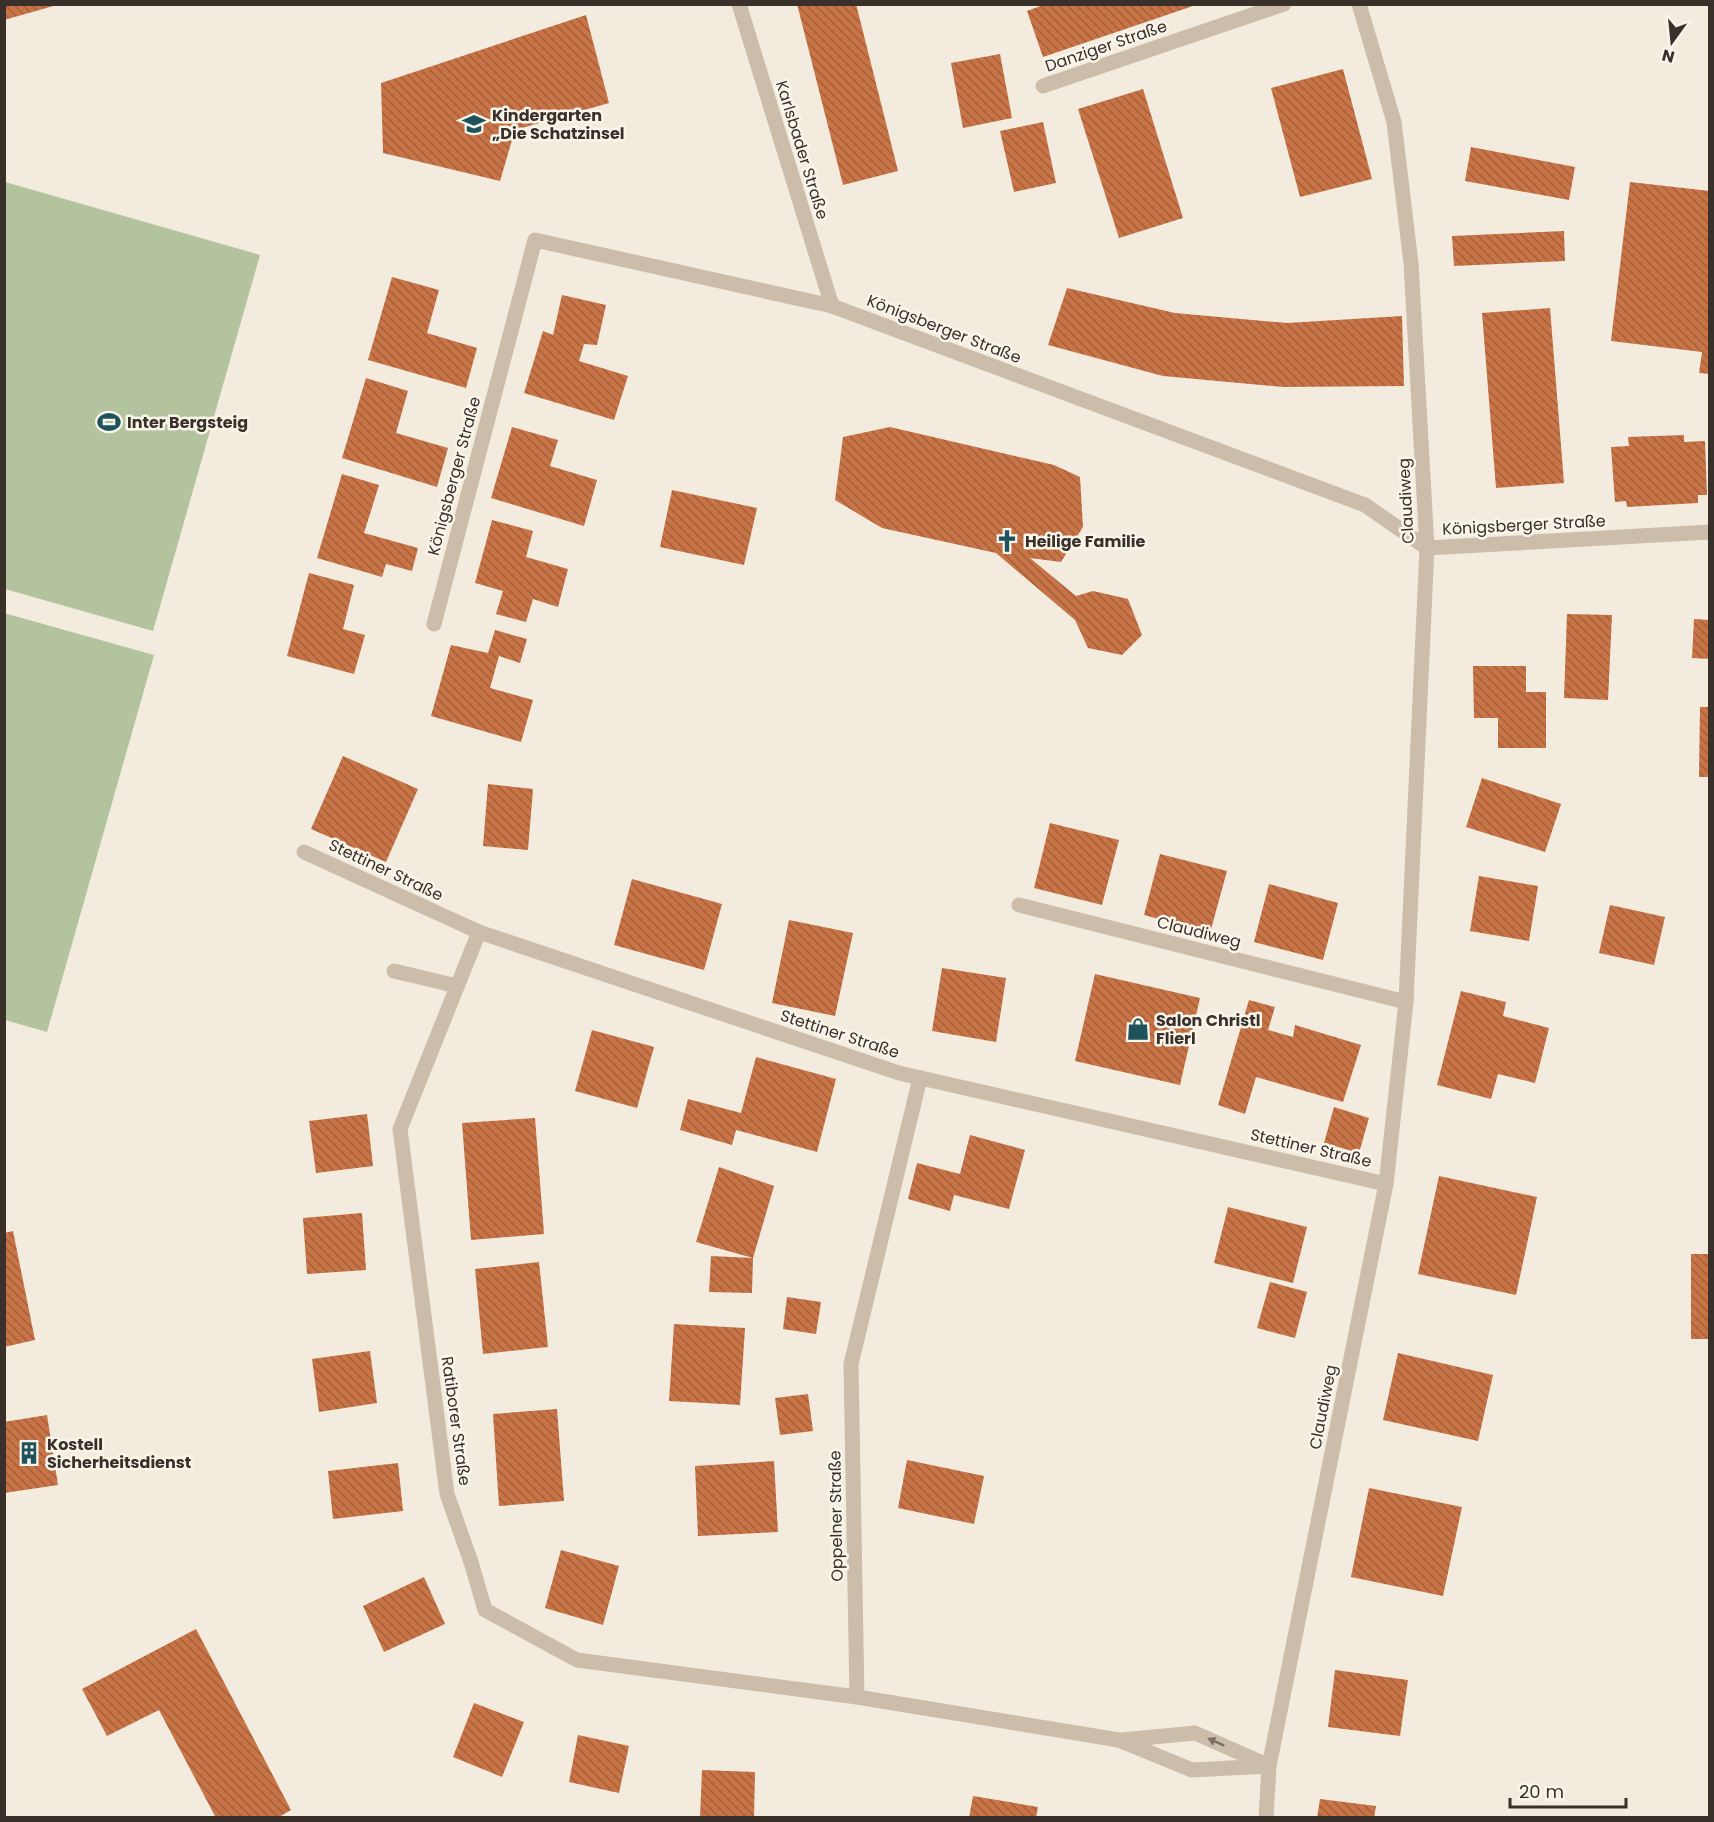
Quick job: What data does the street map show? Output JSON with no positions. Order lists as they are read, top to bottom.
{
  "streets": {
    "street": [
      "Danziger Straße",
      "Karlsbader Straße",
      "Königsberger Straße",
      "Claudiweg",
      "Stettiner Straße",
      "Ratiborer Straße",
      "Oppelner Straße"
    ]
  },
  "crossings": [
    ["Karlsbader Straße", "Königsberger Straße"],
    ["Königsberger Straße", "Claudiweg"],
    ["Claudiweg", "Stettiner Straße"],
    ["Stettiner Straße", "Ratiborer Straße"],
    ["Stettiner Straße", "Oppelner Straße"],
    ["Ratiborer Straße", "Oppelner Straße"]
  ],
  "places": {
    "school or university": ["Kindergarten „Die Schatzinsel"],
    "sports": ["Inter Bergsteig"],
    "church": ["Heilige Familie"],
    "shop": ["Salon Christl Flierl"],
    "building": ["Kostell Sicherheitsdienst"]
  },
  "scale_bar": "20 m",
  "north": "bottom"
}
